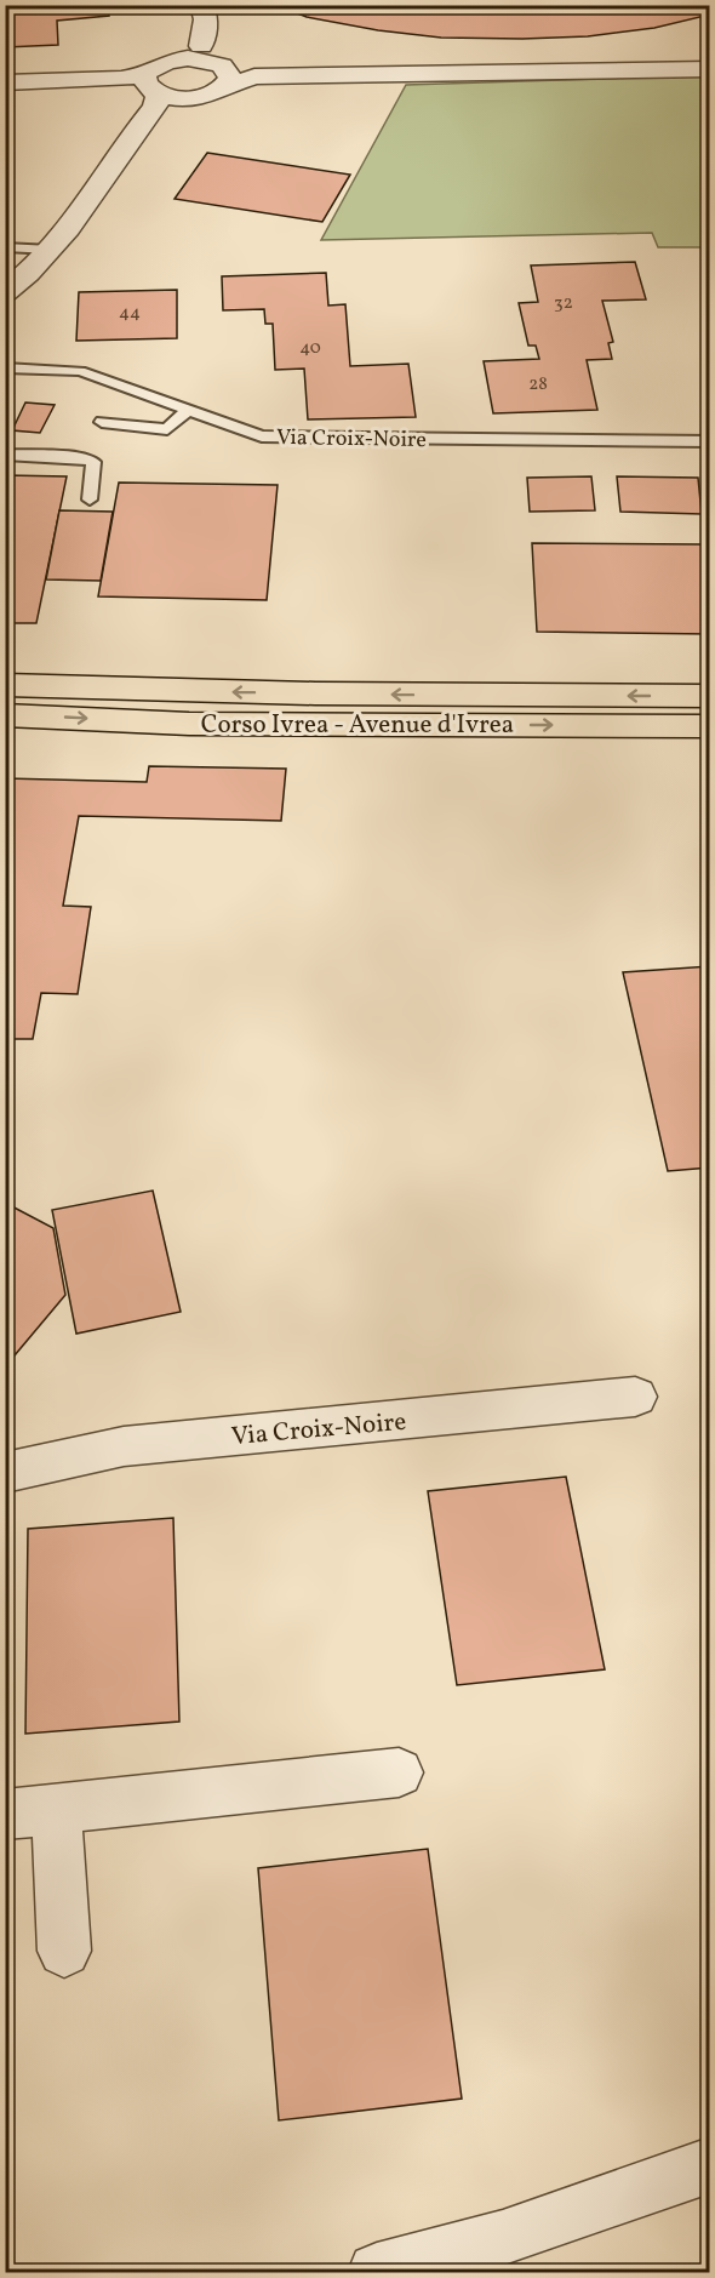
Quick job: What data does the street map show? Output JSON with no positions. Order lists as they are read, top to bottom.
{
  "streets": {
    "main road": ["Corso Ivrea - Avenue d'Ivrea"],
    "street": ["Via Croix-Noire"]
  },
  "house_numbers": [
    "32",
    "44",
    "40",
    "28"
  ]
}
